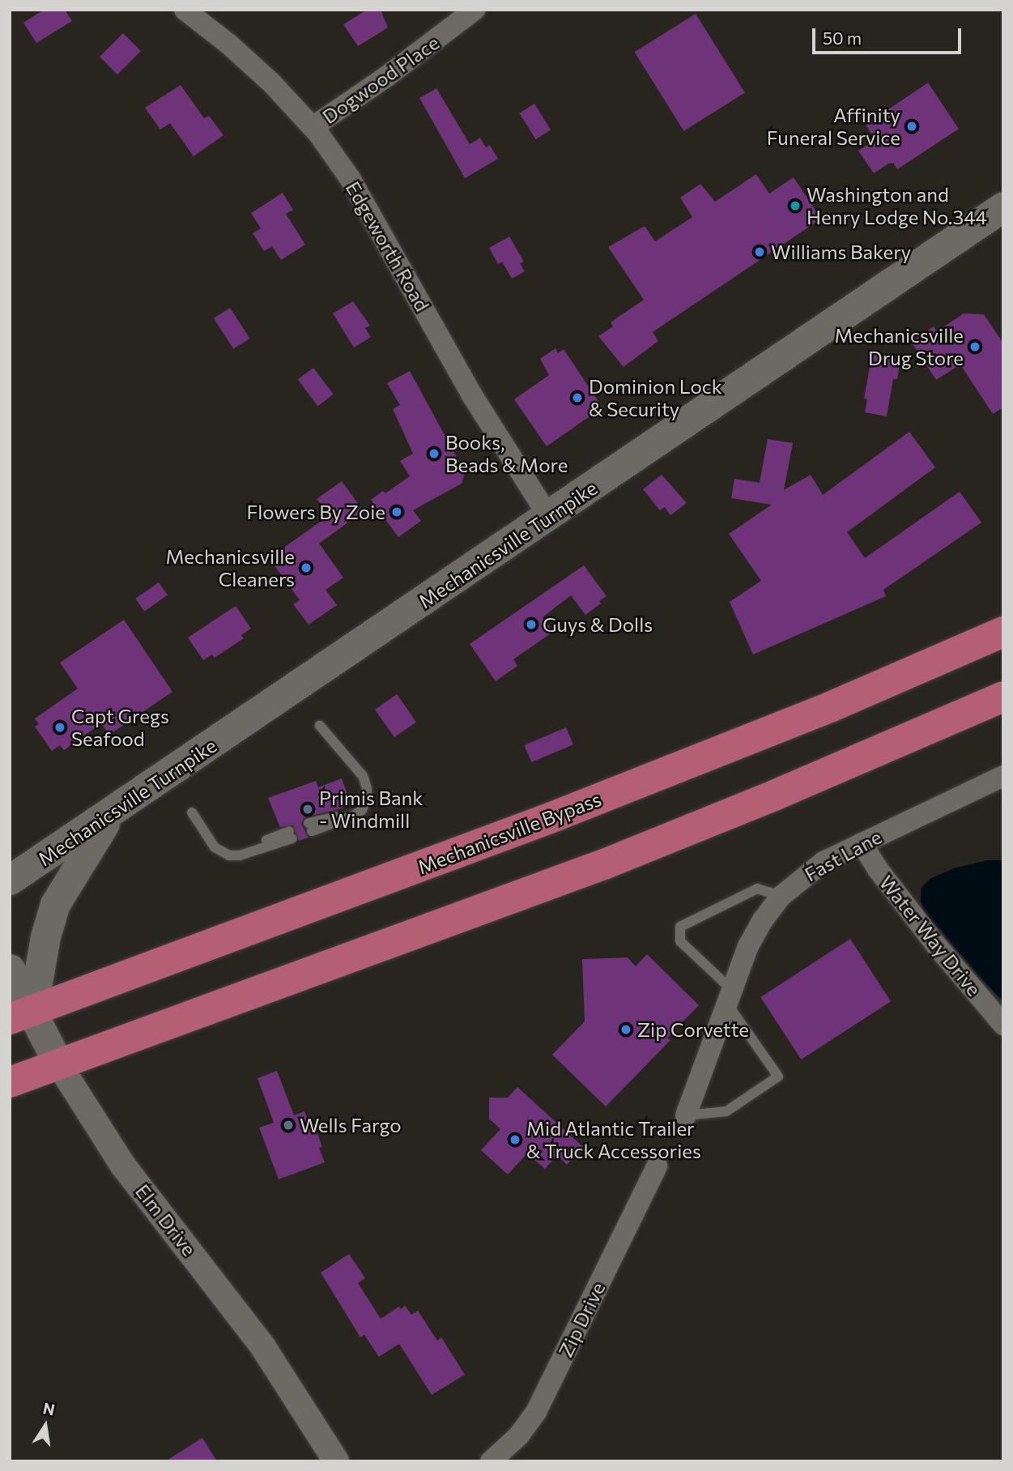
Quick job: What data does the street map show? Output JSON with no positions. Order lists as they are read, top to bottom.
{
  "streets": {
    "highway": ["Mechanicsville Bypass"],
    "main road": ["Mechanicsville Turnpike", "Elm Drive"],
    "street": [
      "Dogwood Place",
      "Edgeworth Road",
      "Fast Lane",
      "Water Way Drive",
      "Zip Drive"
    ]
  },
  "crossings": [
    ["Dogwood Place", "Edgeworth Road"],
    ["Edgeworth Road", "Mechanicsville Turnpike"],
    ["Mechanicsville Bypass", "Elm Drive"],
    ["Fast Lane", "Water Way Drive"]
  ],
  "places": [
    "Affinity Funeral Service",
    "Washington and Henry Lodge No.344",
    "Williams Bakery",
    "Mechanicsville Drug Store",
    "Dominion Lock & Security",
    "Books, Beads & More",
    "Flowers By Zoie",
    "Mechanicsville Cleaners",
    "Guys & Dolls",
    "Capt Gregs Seafood",
    "Primis Bank - Windmill",
    "Zip Corvette",
    "Wells Fargo",
    "Mid Atlantic Trailer & Truck Accessories"
  ],
  "scale_bar": "50 m",
  "north": "top"
}
